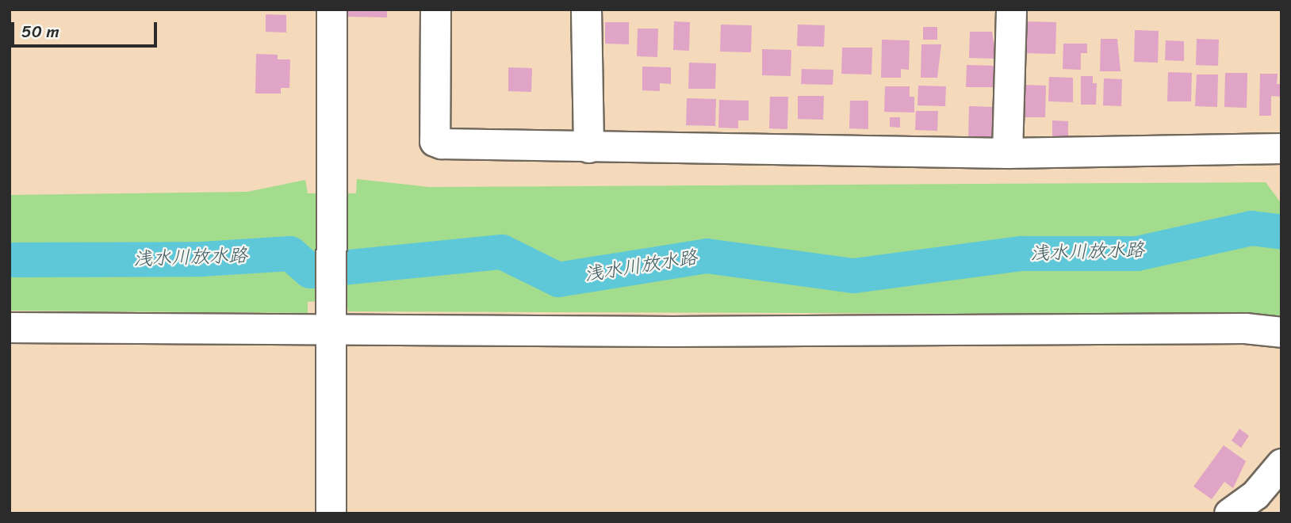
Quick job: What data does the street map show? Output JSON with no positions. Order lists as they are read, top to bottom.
{
  "water": ["浅水川放水路"],
  "scale_bar": "50 m"
}
